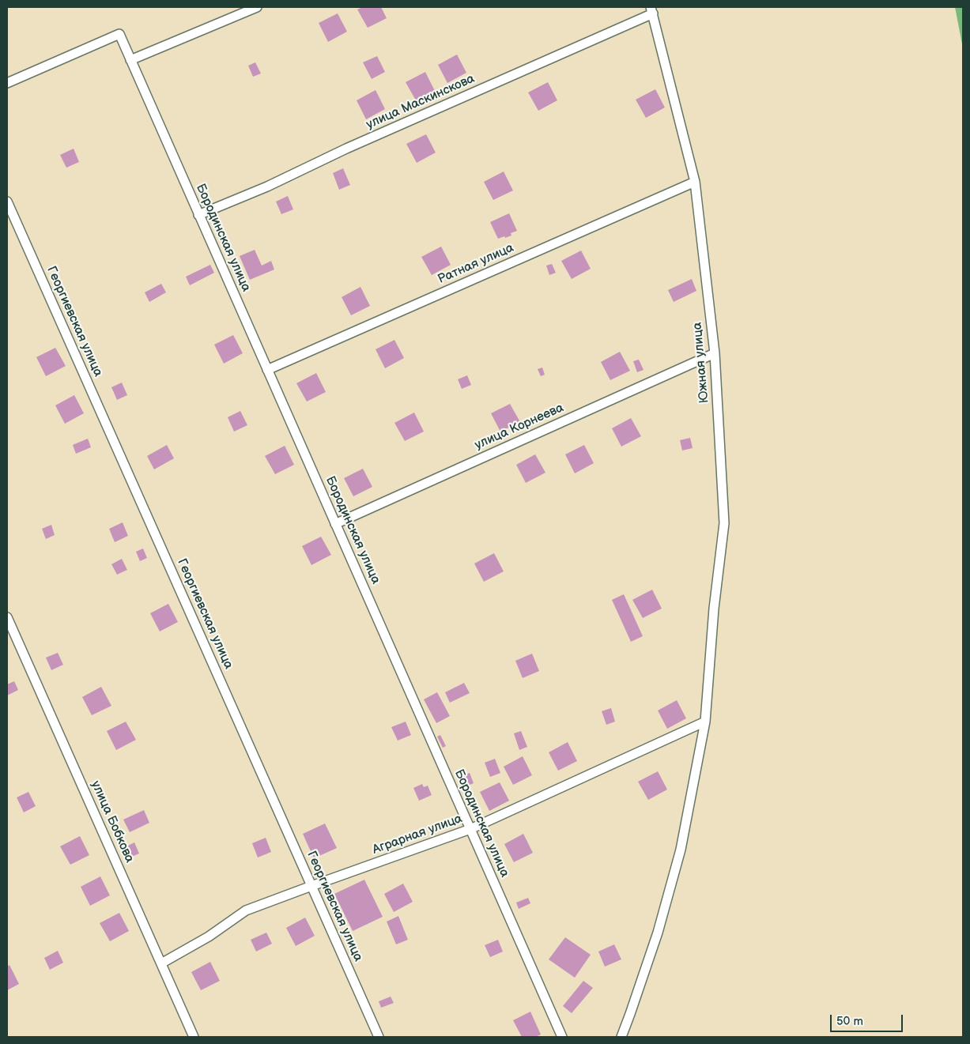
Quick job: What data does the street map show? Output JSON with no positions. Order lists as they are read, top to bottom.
{
  "streets": {
    "street": [
      "улица Маскинскова",
      "Бородинская улица",
      "Ратная улица",
      "Георгиевская улица",
      "Южная улица",
      "улица Корнеева",
      "улица Бобкова",
      "Аграрная улица"
    ]
  },
  "crossings": [
    ["улица Маскинскова", "Бородинская улица"],
    ["улица Маскинскова", "Южная улица"],
    ["Бородинская улица", "Ратная улица"],
    ["Бородинская улица", "улица Корнеева"],
    ["Бородинская улица", "Аграрная улица"],
    ["Ратная улица", "Южная улица"],
    ["Георгиевская улица", "Аграрная улица"],
    ["Южная улица", "улица Корнеева"],
    ["Южная улица", "Аграрная улица"],
    ["улица Бобкова", "Аграрная улица"]
  ],
  "scale_bar": "50 m"
}
